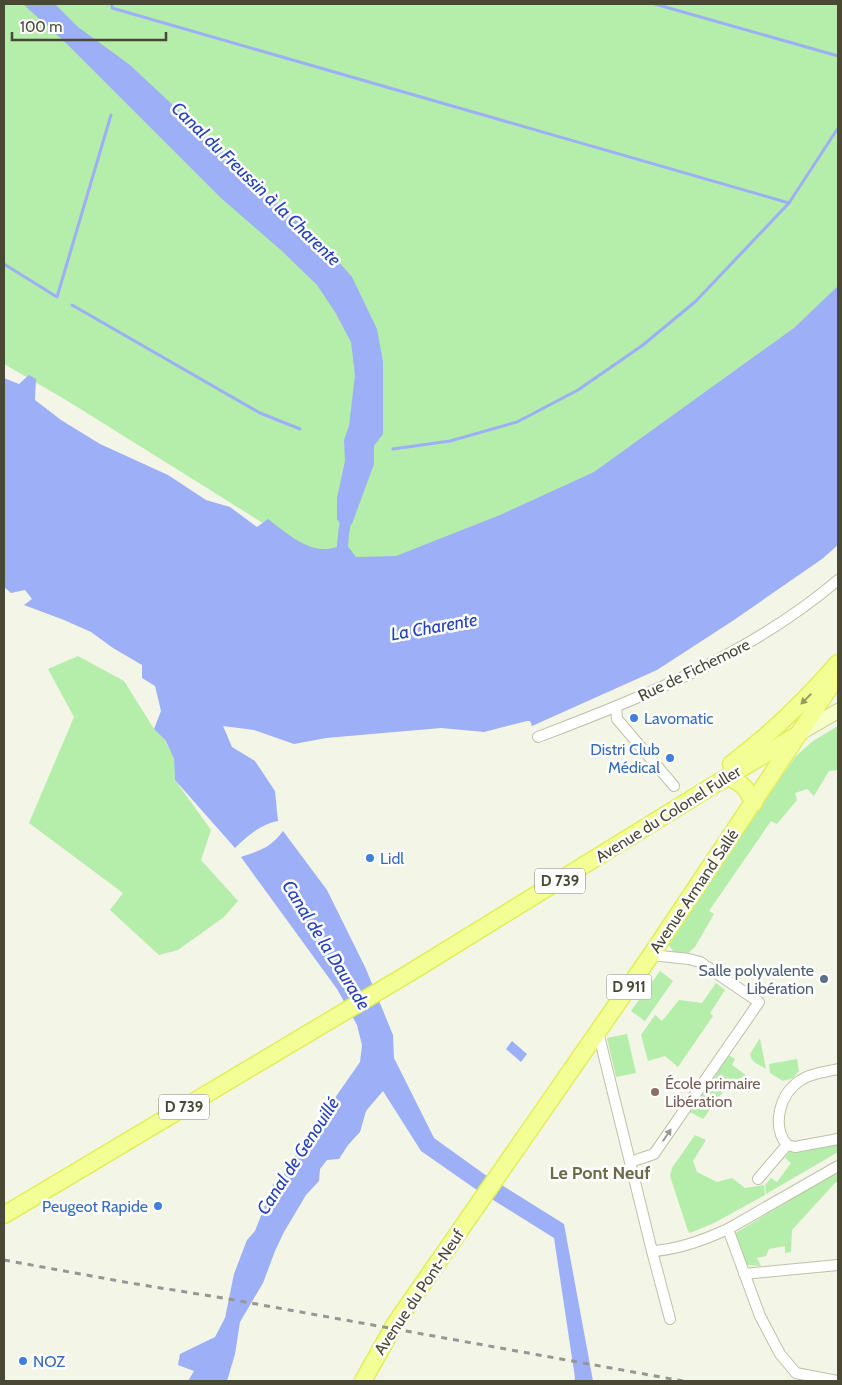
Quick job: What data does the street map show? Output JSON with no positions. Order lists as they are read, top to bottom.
{
  "streets": {
    "main road": [
      "Avenue du Colonel Fuller",
      "D 739",
      "Avenue Armand Sallé",
      "D 911",
      "Avenue du Pont-Neuf"
    ],
    "street": ["Rue de Fichemore"]
  },
  "crossings": [
    ["Avenue du Colonel Fuller", "D 739"],
    ["Avenue du Colonel Fuller", "Avenue Armand Sallé"],
    ["D 739", "Avenue Armand Sallé"],
    ["Avenue Armand Sallé", "Avenue du Pont-Neuf"]
  ],
  "districts": ["Le Pont Neuf"],
  "water": [
    "Canal du Freussin à la Charente",
    "La Charente",
    "Canal de la Daurade",
    "Canal de Genouillé"
  ],
  "places": [
    "Lavomatic",
    "Distri Club Médical",
    "Lidl",
    "Salle polyvalente Libération",
    "École primaire Libération",
    "Peugeot Rapide",
    "NOZ"
  ],
  "scale_bar": "100 m"
}
